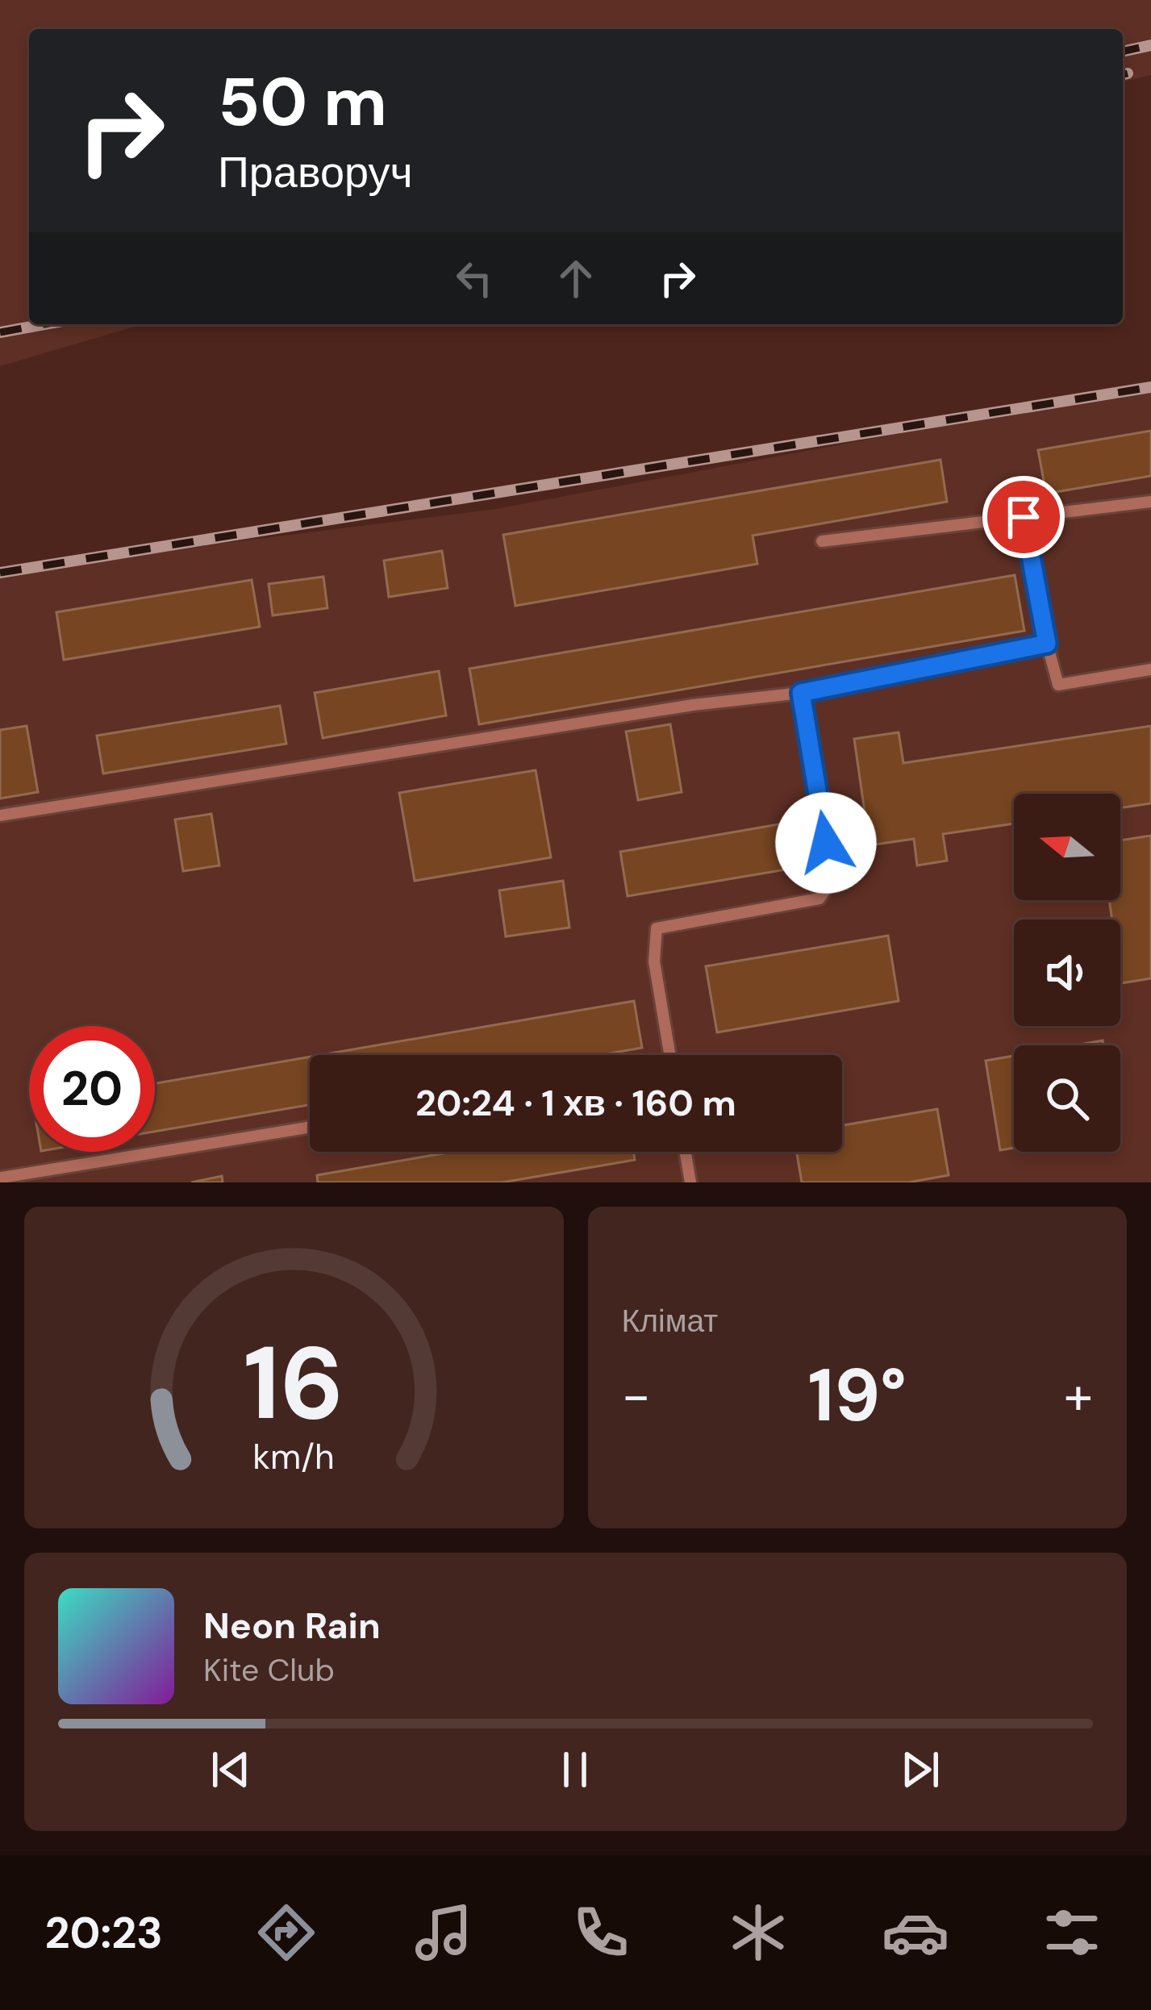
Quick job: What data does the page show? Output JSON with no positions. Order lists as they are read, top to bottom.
{
  "north": "left",
  "page": {
    "turn": ["50 m", "Праворуч"],
    "limit": "20",
    "trip": "20:24 · 1 хв · 160 m",
    "tile": "Клімат",
    "heat": ["−", "19°", "+"],
    "song": ["Neon Rain", "Kite Club"],
    "tabs": "20:23",
    "gauge": ["16", "km/h"]
  }
}
